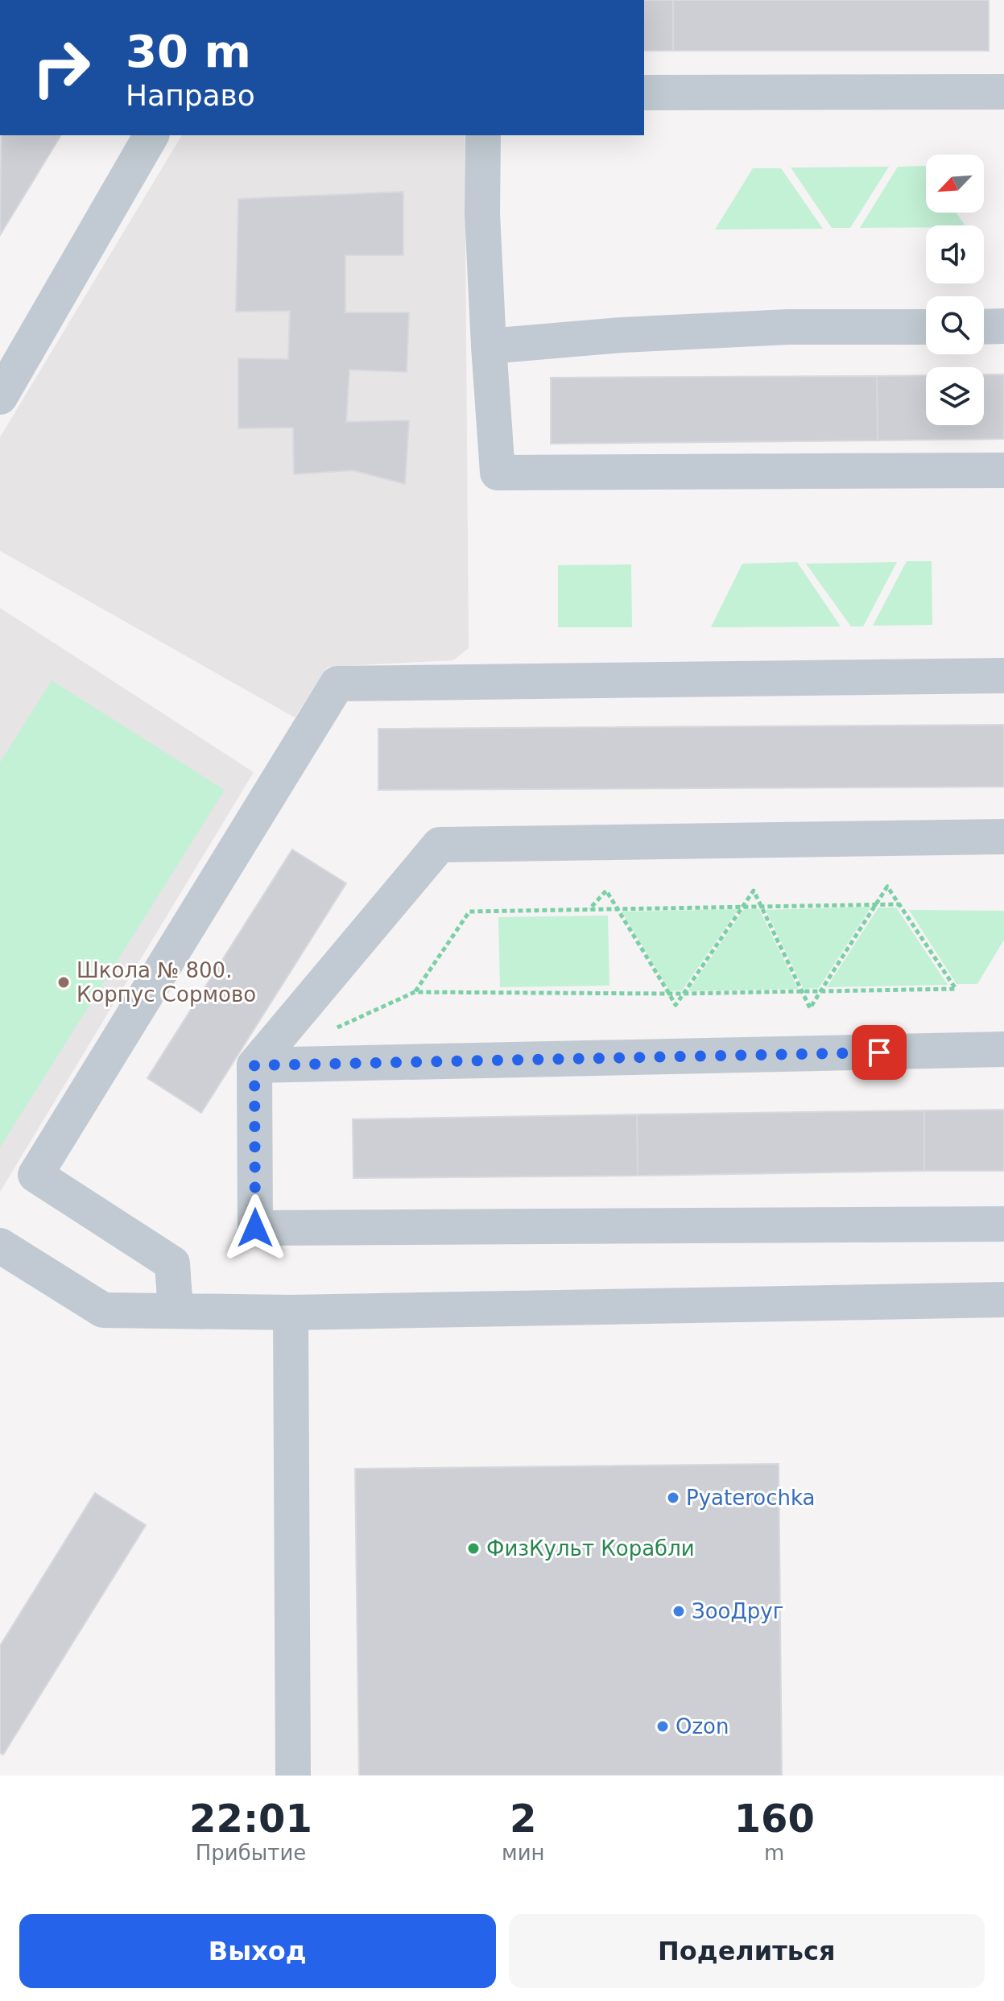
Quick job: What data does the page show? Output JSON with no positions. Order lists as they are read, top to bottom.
{
  "places": [
    "Школа № 800. Корпус Сормово",
    "Pyaterochka",
    "ФизКульт Корабли",
    "ЗооДруг",
    "Ozon"
  ],
  "north": "bottom left",
  "page": {
    "turn": ["30 m", "Направо"],
    "eta": [
      "22:01",
      "Прибытие",
      "2",
      "мин",
      "160",
      "m"
    ],
    "buttons": ["Выход", "Поделиться"]
  }
}
